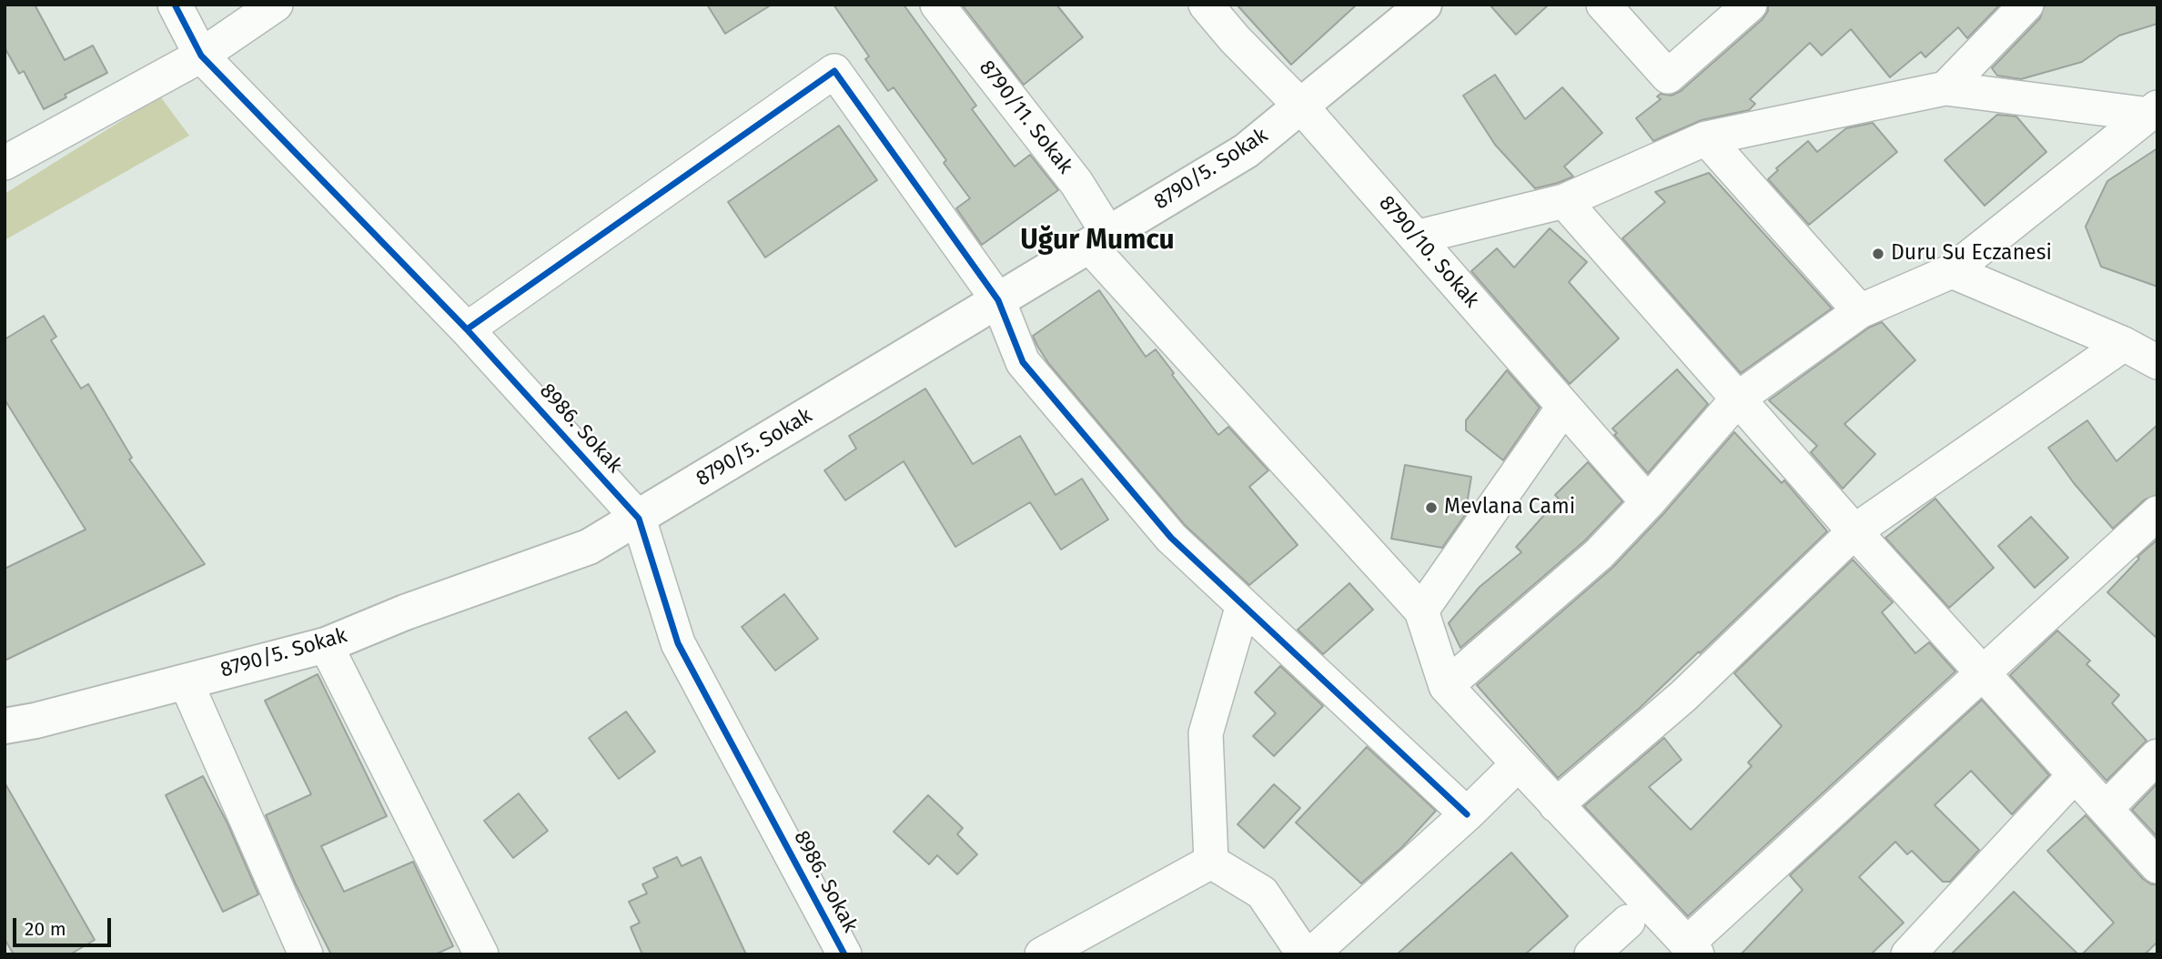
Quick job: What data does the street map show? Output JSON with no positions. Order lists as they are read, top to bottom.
{
  "streets": {
    "main road": ["8790/5. Sokak"],
    "street": ["8790/11. Sokak", "8790/10. Sokak", "8986. Sokak"]
  },
  "crossings": [
    ["8790/11. Sokak", "8790/5. Sokak"],
    ["8790/5. Sokak", "8790/10. Sokak"],
    ["8790/5. Sokak", "8986. Sokak"]
  ],
  "districts": ["Uğur Mumcu"],
  "places": ["Duru Su Eczanesi", "Mevlana Cami"],
  "scale_bar": "20 m"
}
